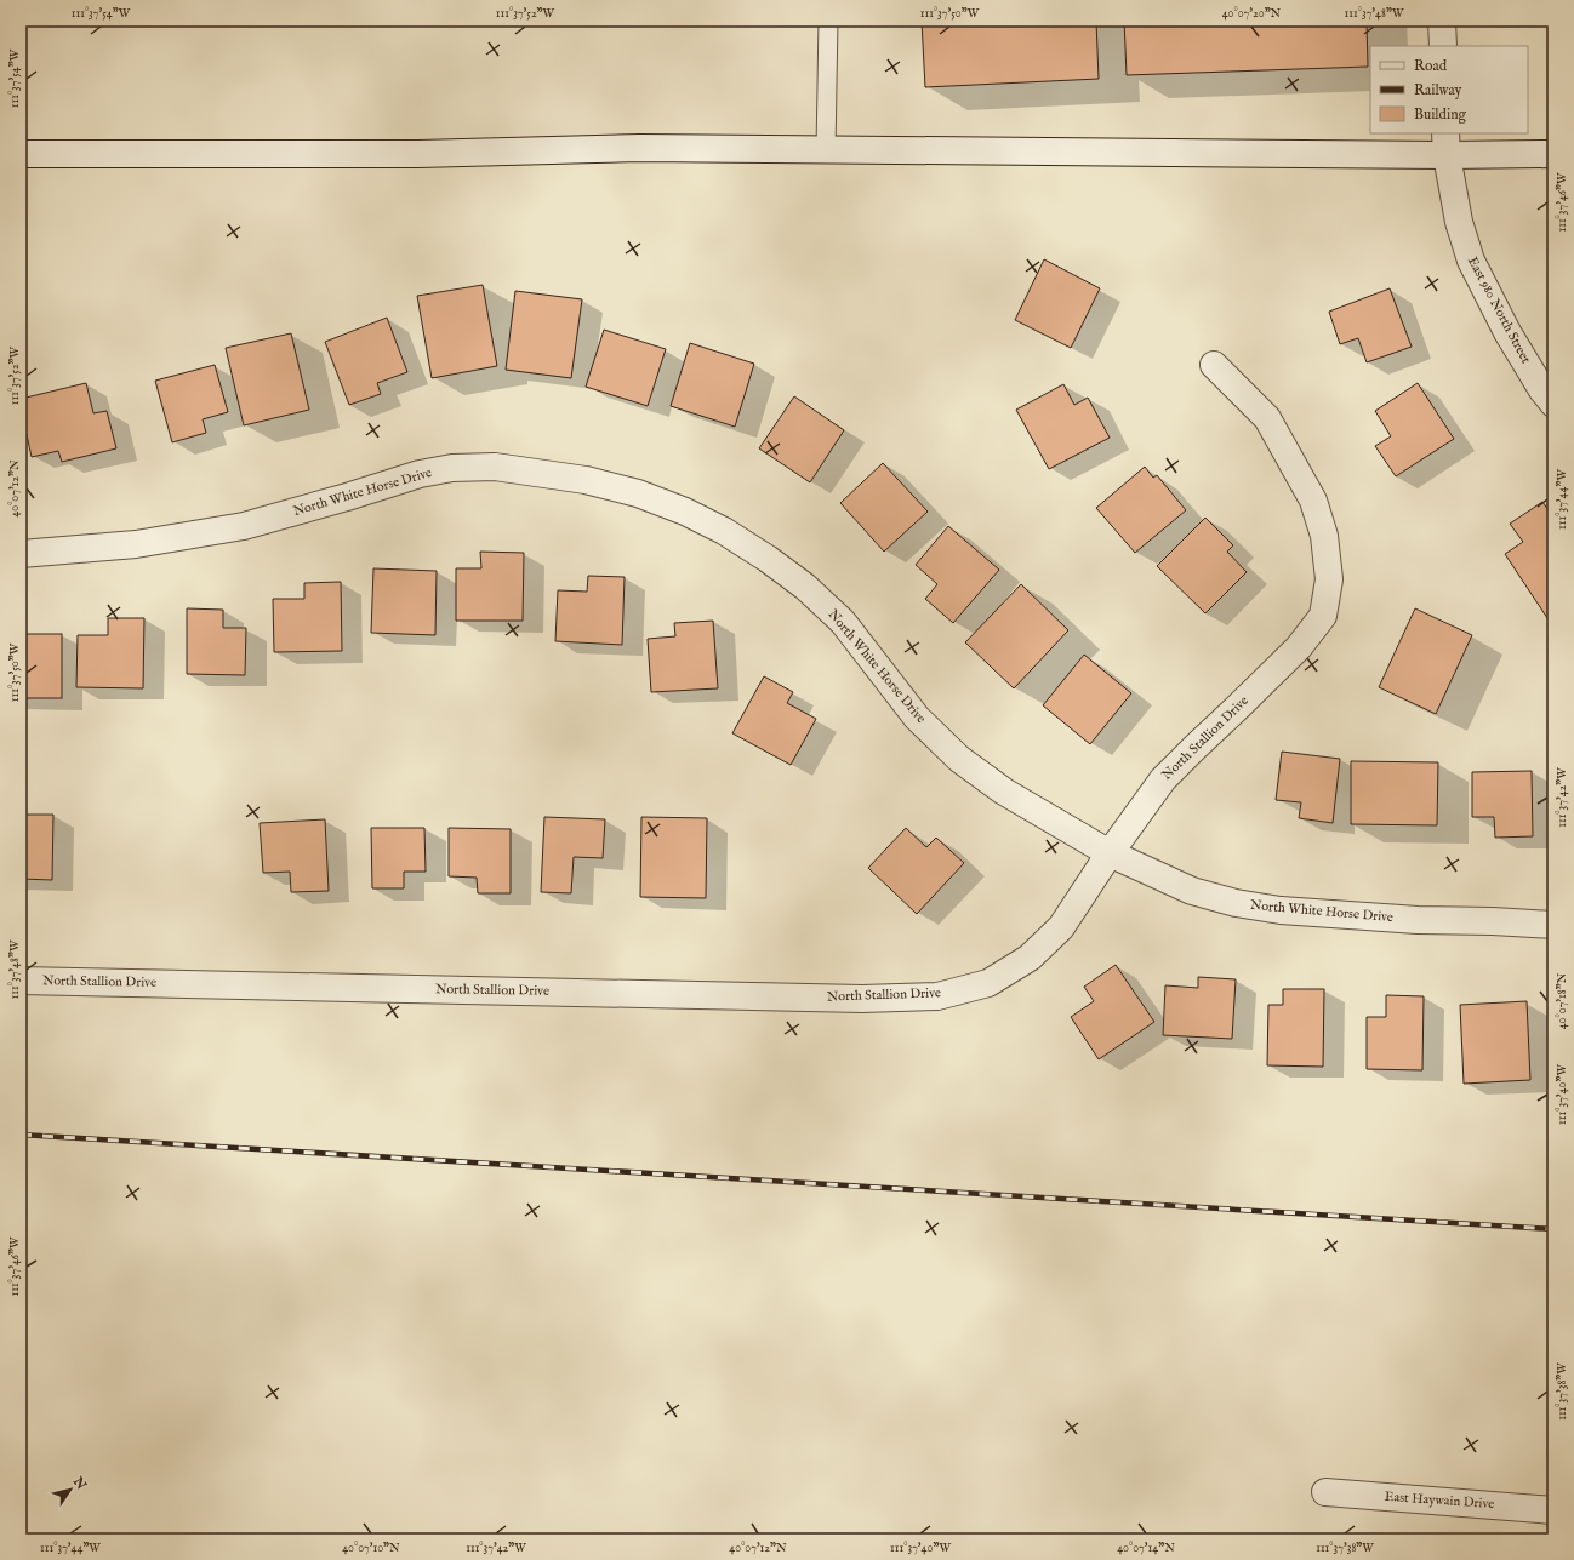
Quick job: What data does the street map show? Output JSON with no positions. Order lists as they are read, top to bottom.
{
  "streets": {
    "street": [
      "East 980 North Street",
      "North White Horse Drive",
      "North Stallion Drive",
      "East Haywain Drive"
    ]
  },
  "crossings": [
    ["North White Horse Drive", "North Stallion Drive"]
  ],
  "legend": ["Road", "Railway", "Building"],
  "north": "top right",
  "coordinates": [
    "111°37'54\"W",
    "111°37'52\"W",
    "111°37'50\"W",
    "40°07'20\"N",
    "111°37'48\"W",
    "111°37'46\"W",
    "40°07'12\"N",
    "111°37'44\"W",
    "111°37'42\"W",
    "40°07'18\"N",
    "111°37'40\"W",
    "111°37'38\"W",
    "40°07'10\"N",
    "40°07'14\"N"
  ]
}
